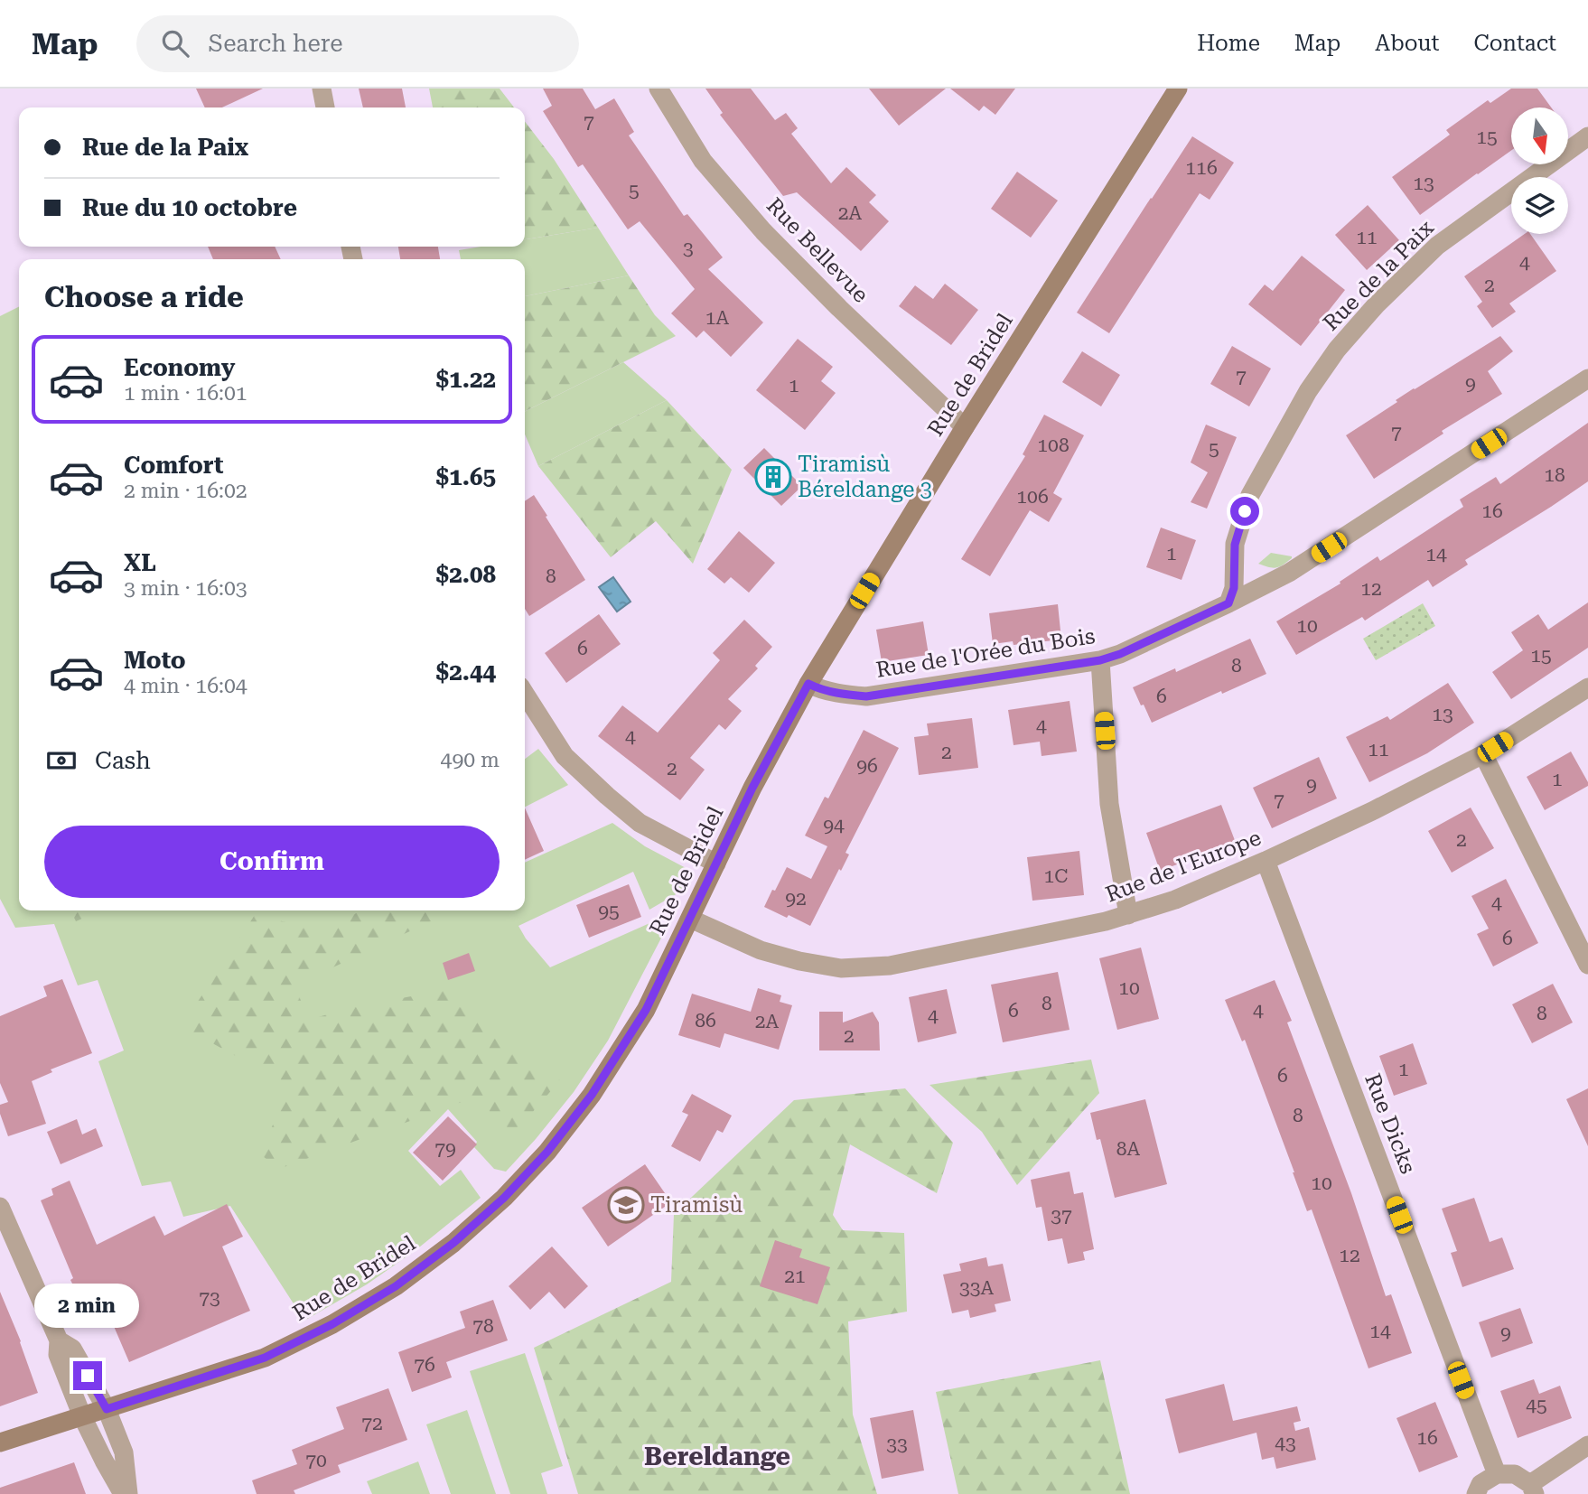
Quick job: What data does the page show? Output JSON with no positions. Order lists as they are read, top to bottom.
{
  "streets": {
    "main road": ["Rue de Bridel"],
    "street": [
      "Rue Bellevue",
      "Rue de la Paix",
      "Rue de l'Orée du Bois",
      "Rue de l'Europe",
      "Rue Dicks"
    ]
  },
  "crossings": [
    ["Rue Bellevue", "Rue de Bridel"],
    ["Rue de la Paix", "Rue de l'Orée du Bois"],
    ["Rue de Bridel", "Rue de l'Orée du Bois"],
    ["Rue de Bridel", "Rue de l'Europe"],
    ["Rue de l'Europe", "Rue Dicks"]
  ],
  "districts": ["Bereldange"],
  "places": {
    "building": ["Tiramisù Béreldange 3"],
    "school or university": ["Tiramisù"]
  },
  "house_numbers": [
    "7",
    "15",
    "116",
    "13",
    "5",
    "2A",
    "11",
    "3",
    "4",
    "2",
    "1A",
    "7",
    "9",
    "1",
    "7",
    "108",
    "5",
    "18",
    "106",
    "16",
    "1",
    "14",
    "8",
    "12",
    "10",
    "6",
    "15",
    "8",
    "6",
    "13",
    "4",
    "4",
    "11",
    "2",
    "96",
    "2",
    "1",
    "9",
    "7",
    "94",
    "2",
    "1C",
    "92",
    "4",
    "95",
    "6",
    "10",
    "8",
    "6",
    "4",
    "8",
    "4",
    "86",
    "2A",
    "2",
    "1",
    "6",
    "8",
    "79",
    "8A",
    "10",
    "37",
    "12",
    "21",
    "33A",
    "73",
    "78",
    "14",
    "9",
    "76",
    "45",
    "72",
    "16",
    "43",
    "33",
    "70"
  ],
  "north": "bottom",
  "page": {
    "header": "Map",
    "search": "Search here",
    "nav": [
      "Home",
      "Map",
      "About",
      "Contact"
    ],
    "banner": ["Rue de la Paix", "Rue du 10 octobre"],
    "heading": "Choose a ride",
    "list": [
      {
        "name": "Economy",
        "note": "1 min · 16:01",
        "value": "$1.22"
      },
      {
        "name": "Comfort",
        "note": "2 min · 16:02",
        "value": "$1.65"
      },
      {
        "name": "XL",
        "note": "3 min · 16:03",
        "value": "$2.08"
      },
      {
        "name": "Moto",
        "note": "4 min · 16:04",
        "value": "$2.44"
      }
    ],
    "pay": ["Cash", "490 m"],
    "buttons": "Confirm",
    "bubble": "2 min"
  }
}
